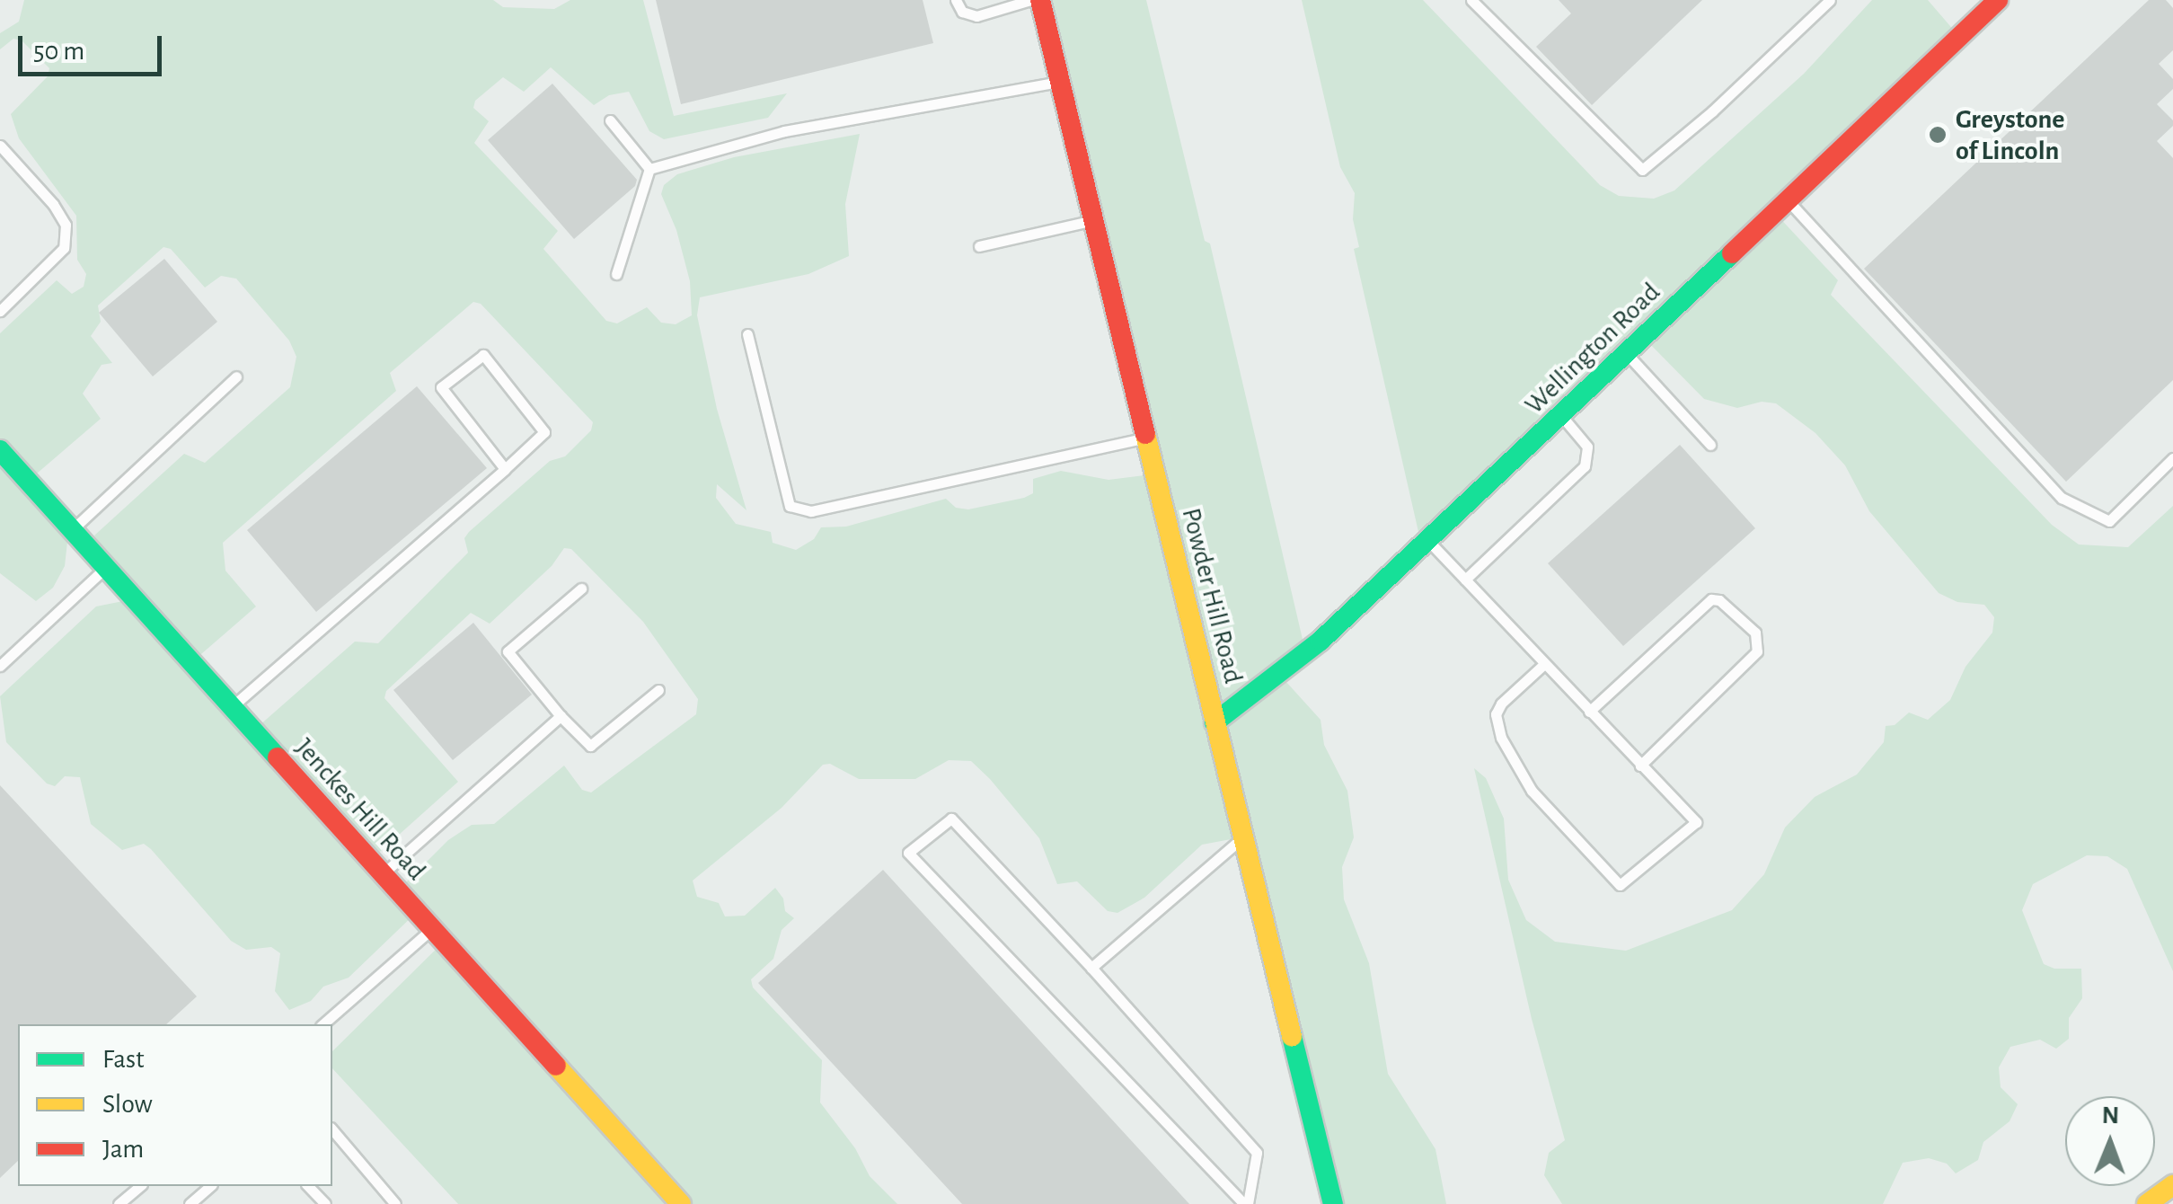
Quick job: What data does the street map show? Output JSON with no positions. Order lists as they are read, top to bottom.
{
  "streets": {
    "street": ["Wellington Road", "Powder Hill Road", "Jenckes Hill Road"]
  },
  "crossings": [
    ["Wellington Road", "Powder Hill Road"]
  ],
  "places": ["Greystone of Lincoln"],
  "legend": ["Fast", "Slow", "Jam"],
  "scale_bar": "50 m",
  "north": "top"
}
